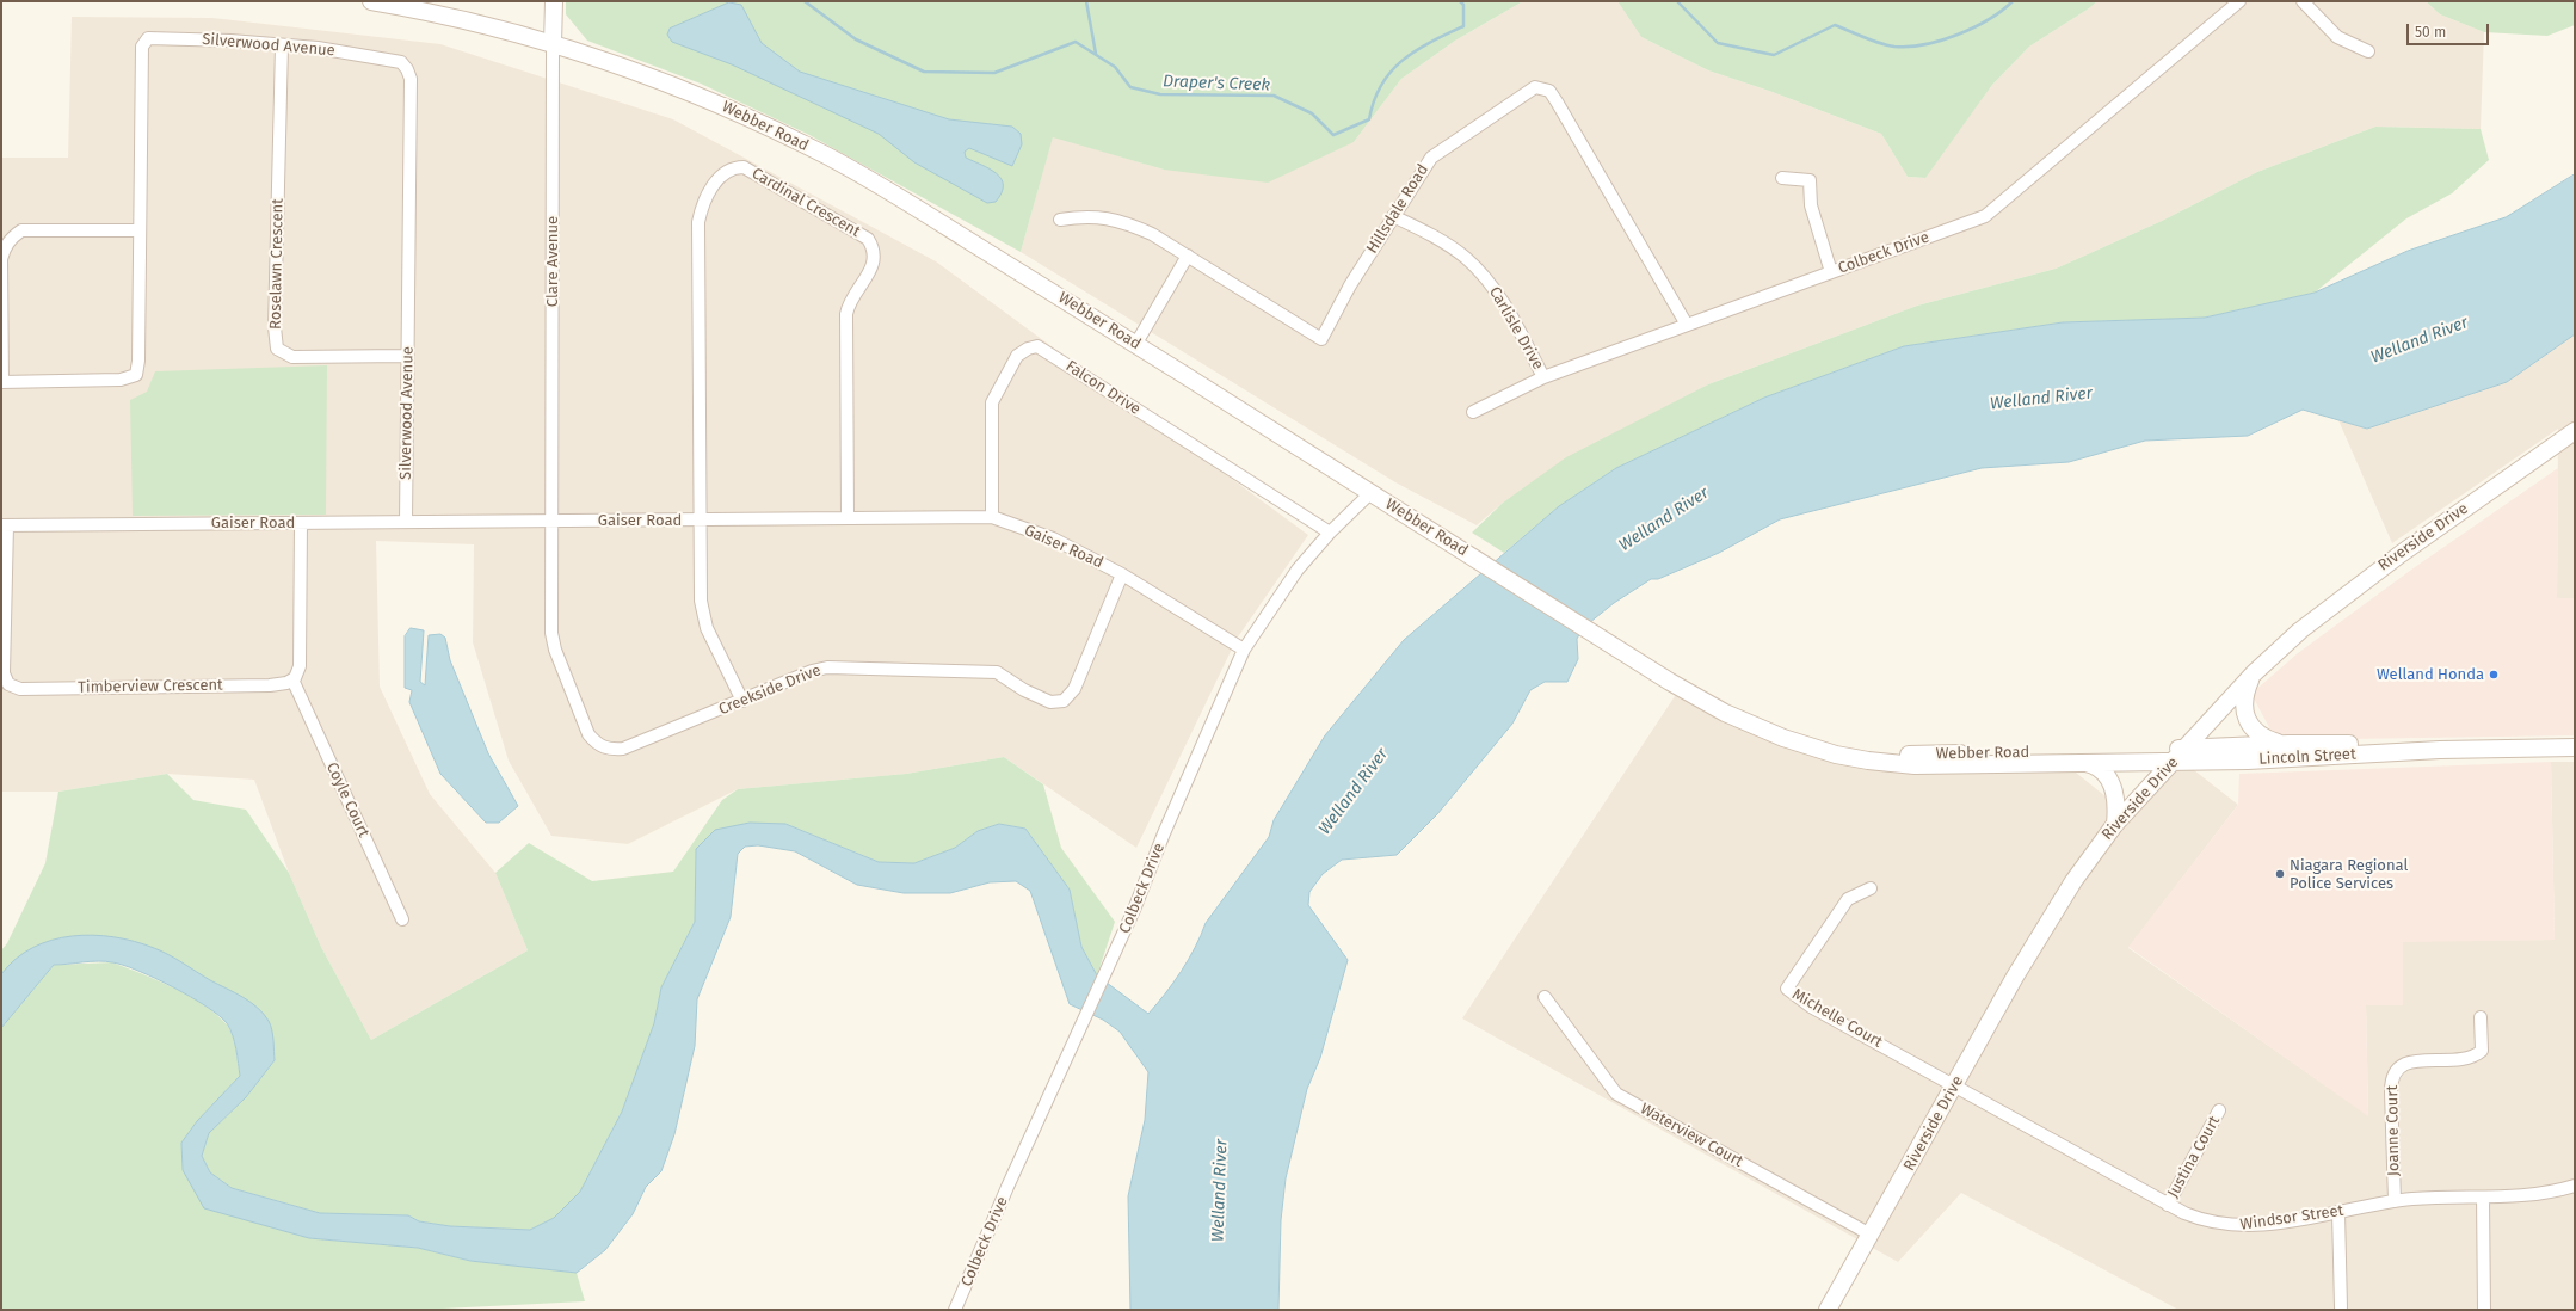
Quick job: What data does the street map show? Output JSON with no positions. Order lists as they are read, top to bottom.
{
  "streets": {
    "main road": [
      "Webber Road",
      "Clare Avenue",
      "Riverside Drive",
      "Lincoln Street"
    ],
    "street": [
      "Silverwood Avenue",
      "Cardinal Crescent",
      "Hillsdale Road",
      "Colbeck Drive",
      "Roselawn Crescent",
      "Carlisle Drive",
      "Falcon Drive",
      "Gaiser Road",
      "Timberview Crescent",
      "Creekside Drive",
      "Coyle Court",
      "Michelle Court",
      "Joanne Court",
      "Waterview Court",
      "Justina Court",
      "Windsor Street"
    ]
  },
  "crossings": [
    ["Silverwood Avenue", "Roselawn Crescent"],
    ["Silverwood Avenue", "Gaiser Road"],
    ["Webber Road", "Colbeck Drive"],
    ["Webber Road", "Clare Avenue"],
    ["Webber Road", "Riverside Drive"],
    ["Webber Road", "Lincoln Street"],
    ["Cardinal Crescent", "Gaiser Road"],
    ["Cardinal Crescent", "Creekside Drive"],
    ["Hillsdale Road", "Colbeck Drive"],
    ["Hillsdale Road", "Carlisle Drive"],
    ["Colbeck Drive", "Carlisle Drive"],
    ["Colbeck Drive", "Falcon Drive"],
    ["Colbeck Drive", "Gaiser Road"],
    ["Clare Avenue", "Gaiser Road"],
    ["Clare Avenue", "Creekside Drive"],
    ["Falcon Drive", "Gaiser Road"],
    ["Gaiser Road", "Timberview Crescent"],
    ["Gaiser Road", "Creekside Drive"],
    ["Riverside Drive", "Lincoln Street"],
    ["Riverside Drive", "Michelle Court"],
    ["Riverside Drive", "Waterview Court"],
    ["Riverside Drive", "Windsor Street"],
    ["Timberview Crescent", "Coyle Court"],
    ["Michelle Court", "Windsor Street"],
    ["Joanne Court", "Windsor Street"],
    ["Justina Court", "Windsor Street"]
  ],
  "water": ["Draper's Creek", "Welland River"],
  "places": ["Welland Honda", "Niagara Regional Police Services"],
  "scale_bar": "50 m"
}
